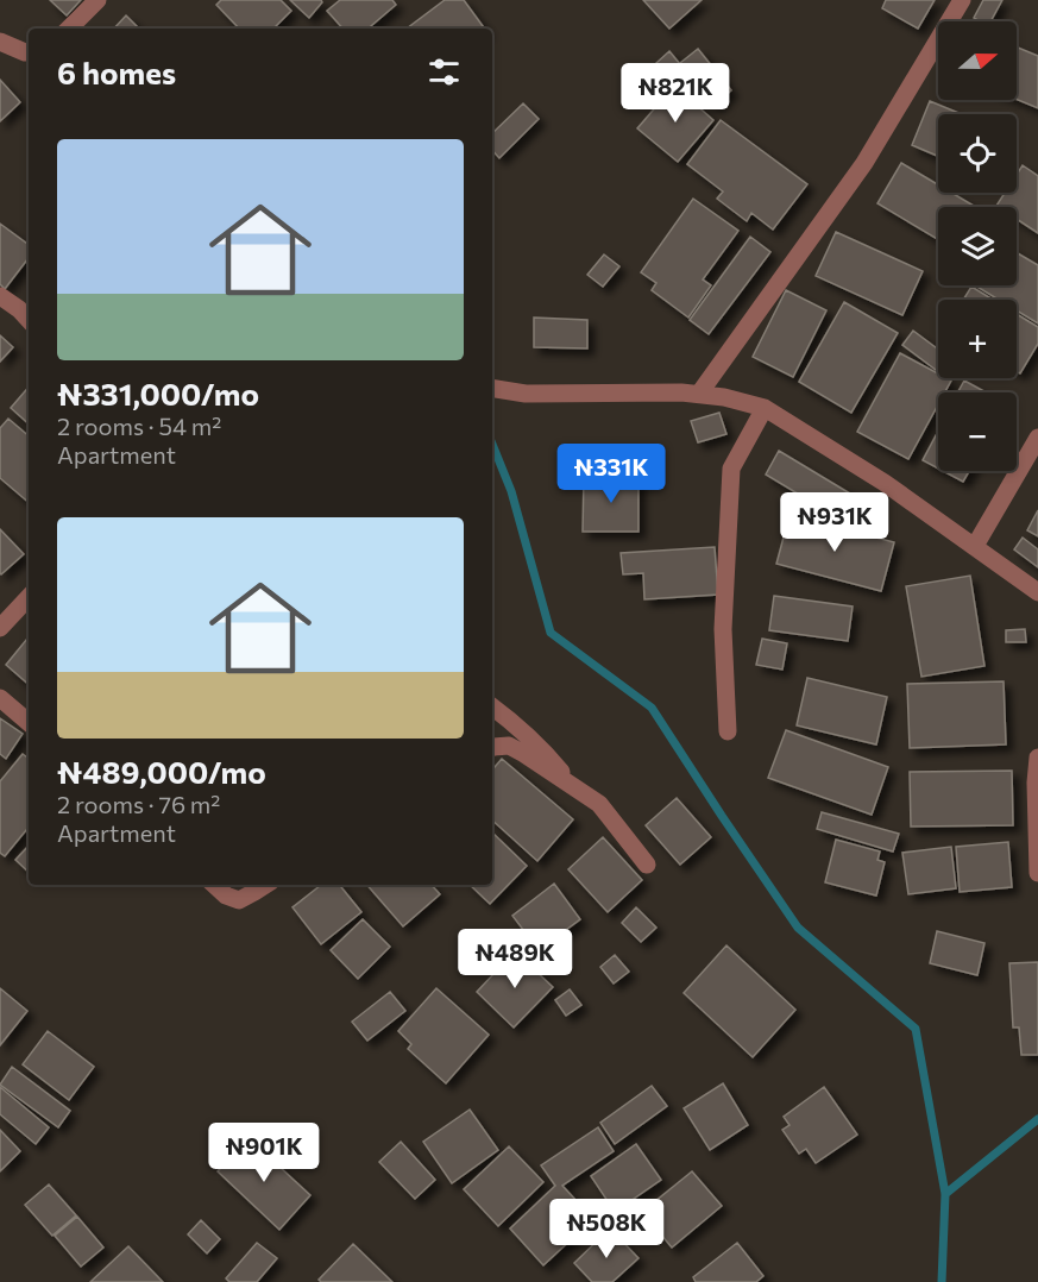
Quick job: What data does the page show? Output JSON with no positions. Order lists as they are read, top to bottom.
{
  "north": "right",
  "page": {
    "map_buttons": ["+", "−"],
    "heading": "6 homes",
    "price": [
      "₦821K",
      "₦331K",
      "₦931K",
      "₦489K",
      "₦901K",
      "₦508K"
    ],
    "list": [
      {
        "name": "₦331,000/mo",
        "note": "2 rooms · 54 m² · Apartment"
      },
      {
        "name": "₦489,000/mo",
        "note": "2 rooms · 76 m² · Apartment"
      }
    ]
  }
}
